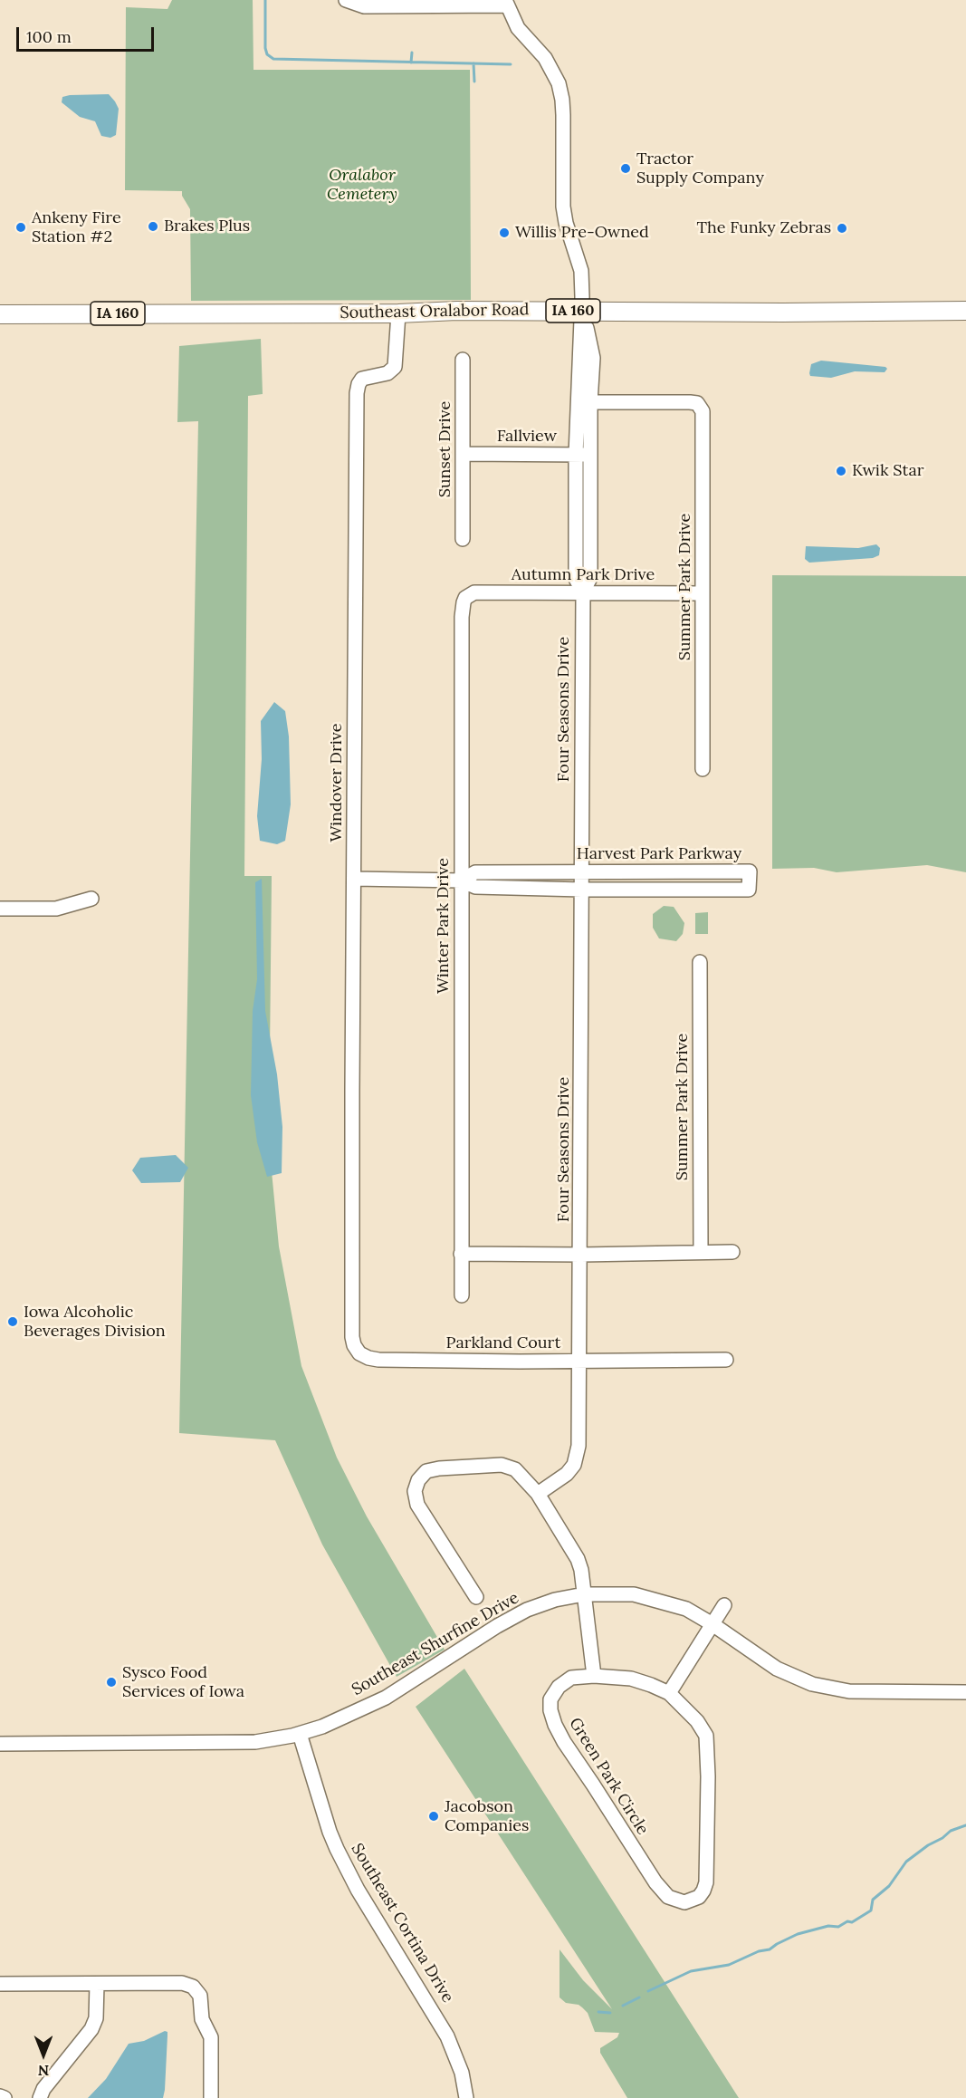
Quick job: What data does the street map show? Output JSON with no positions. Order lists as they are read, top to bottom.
{
  "streets": {
    "main road": ["IA 160", "Southeast Oralabor Road"],
    "street": [
      "Fallview",
      "Sunset Drive",
      "Autumn Park Drive",
      "Summer Park Drive",
      "Four Seasons Drive",
      "Windover Drive",
      "Harvest Park Parkway",
      "Winter Park Drive",
      "Parkland Court",
      "Southeast Shurfine Drive",
      "Green Park Circle",
      "Southeast Cortina Drive"
    ]
  },
  "crossings": [
    ["Southeast Oralabor Road", "Four Seasons Drive"],
    ["Southeast Oralabor Road", "Windover Drive"],
    ["Fallview", "Sunset Drive"],
    ["Fallview", "Four Seasons Drive"],
    ["Autumn Park Drive", "Summer Park Drive"],
    ["Autumn Park Drive", "Four Seasons Drive"],
    ["Autumn Park Drive", "Winter Park Drive"],
    ["Summer Park Drive", "Four Seasons Drive"],
    ["Four Seasons Drive", "Harvest Park Parkway"],
    ["Four Seasons Drive", "Parkland Court"],
    ["Windover Drive", "Harvest Park Parkway"],
    ["Windover Drive", "Parkland Court"],
    ["Harvest Park Parkway", "Winter Park Drive"],
    ["Southeast Shurfine Drive", "Southeast Cortina Drive"]
  ],
  "parks": ["Oralabor Cemetery"],
  "places": [
    "Tractor Supply Company",
    "Brakes Plus",
    "Ankeny Fire Station #2",
    "The Funky Zebras",
    "Willis Pre-Owned",
    "Kwik Star",
    "Iowa Alcoholic Beverages Division",
    "Sysco Food Services of Iowa",
    "Jacobson Companies"
  ],
  "scale_bar": "100 m",
  "north": "bottom"
}
